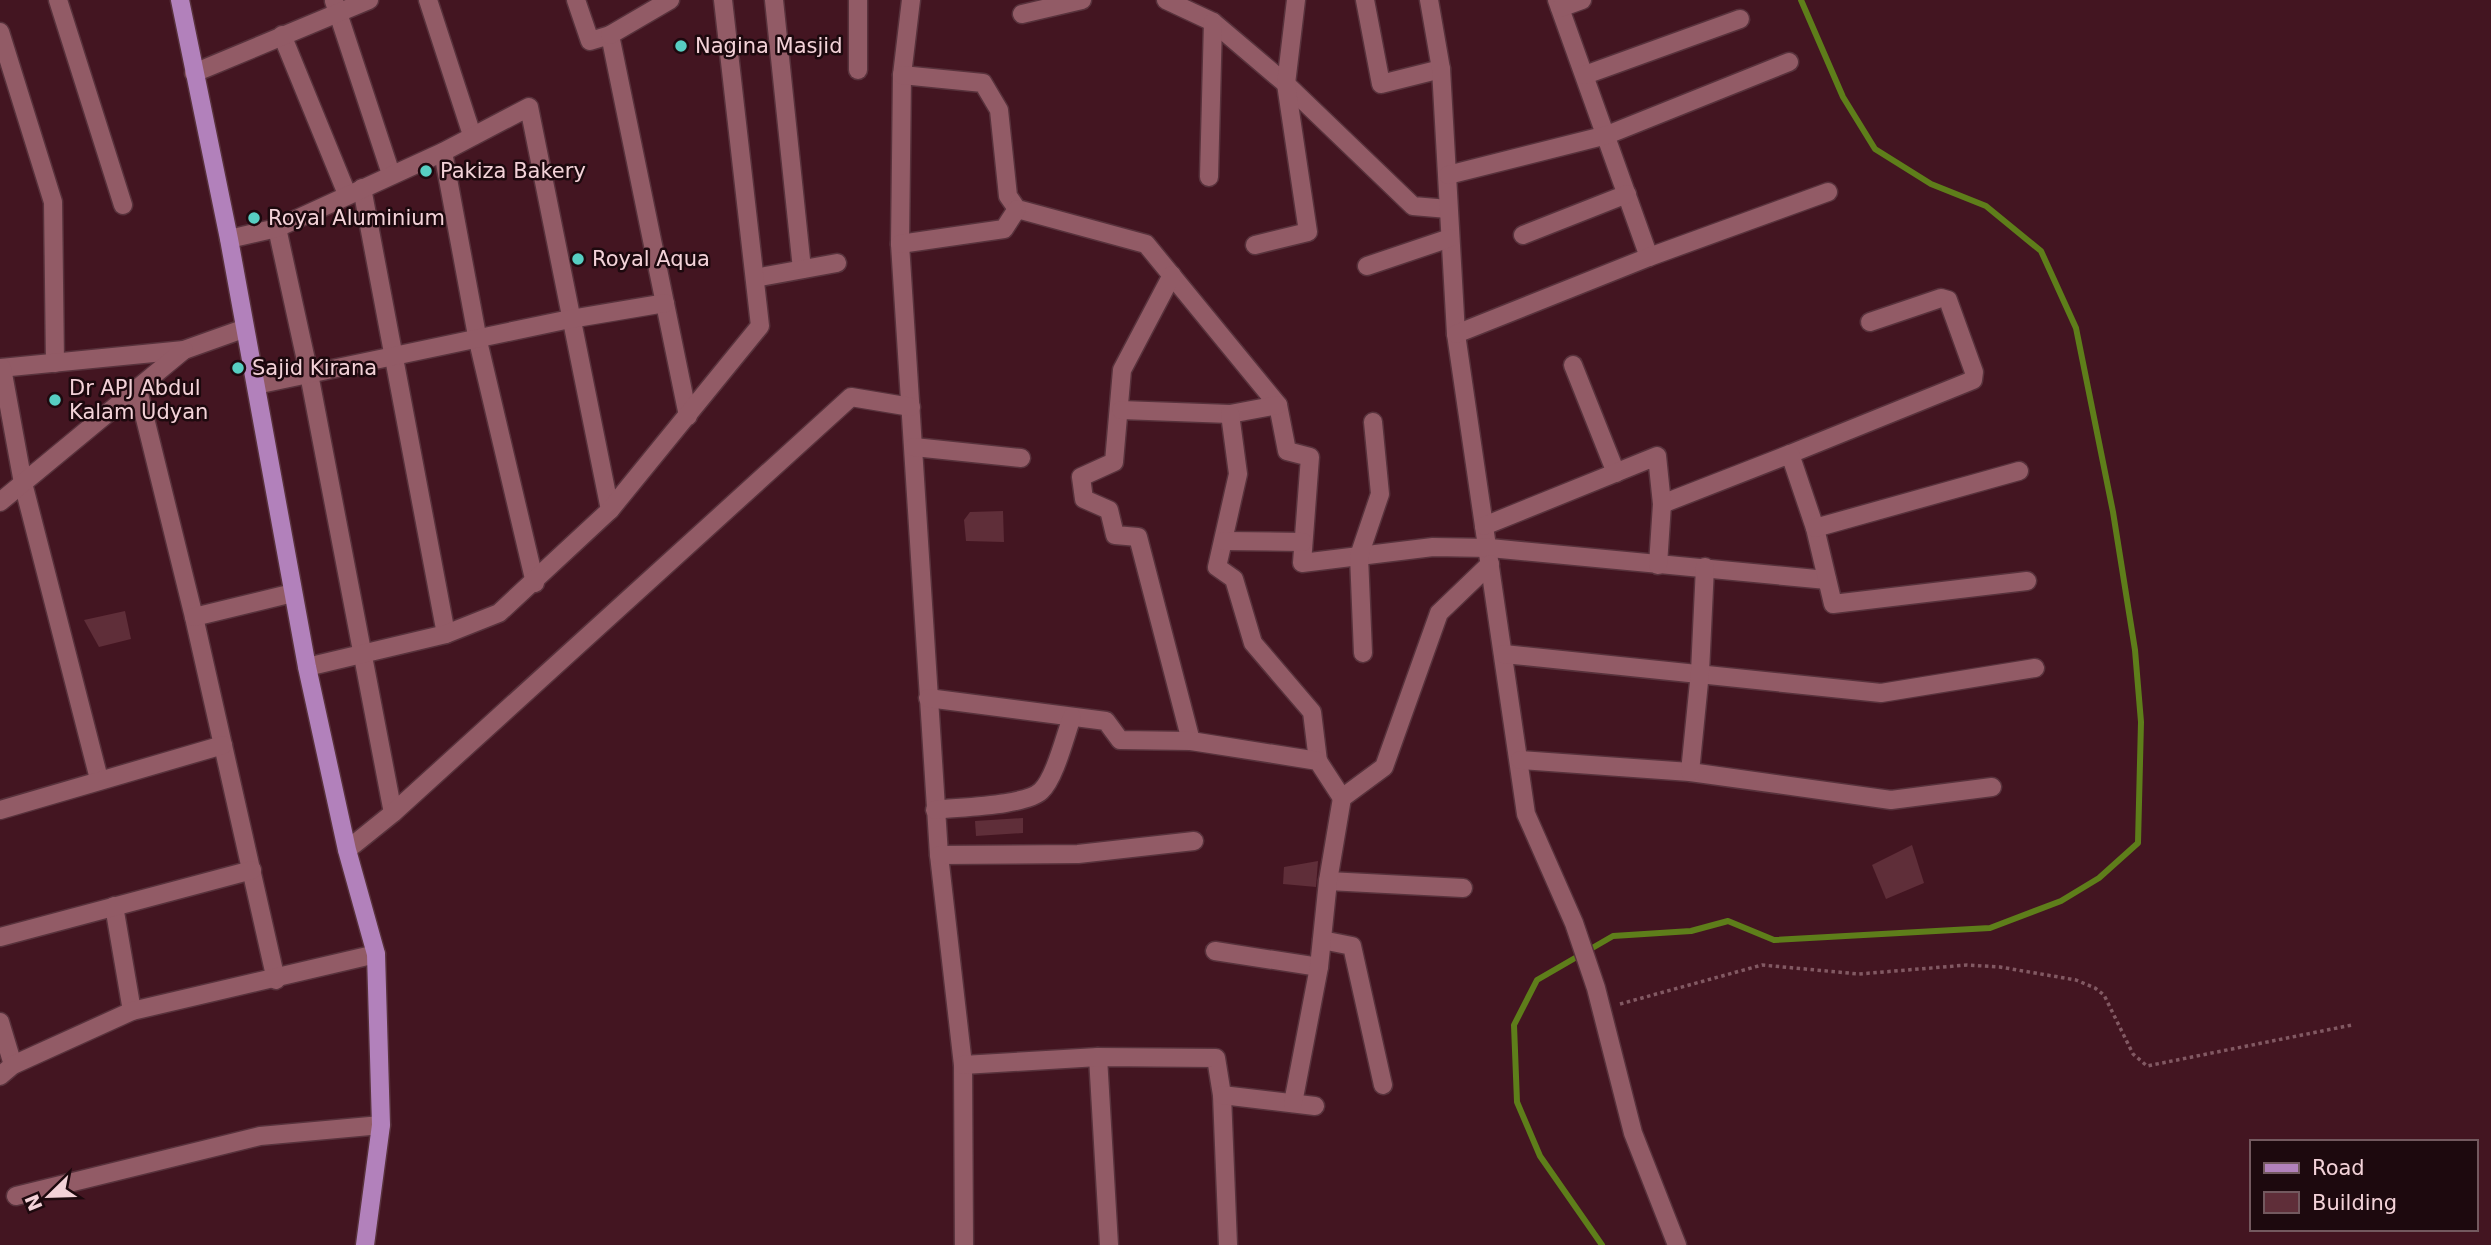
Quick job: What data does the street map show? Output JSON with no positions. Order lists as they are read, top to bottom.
{
  "places": [
    "Nagina Masjid",
    "Pakiza Bakery",
    "Royal Aluminium",
    "Royal Aqua",
    "Sajid Kirana",
    "Dr APJ Abdul Kalam Udyan"
  ],
  "legend": ["Road", "Building"],
  "north": "bottom left"
}
